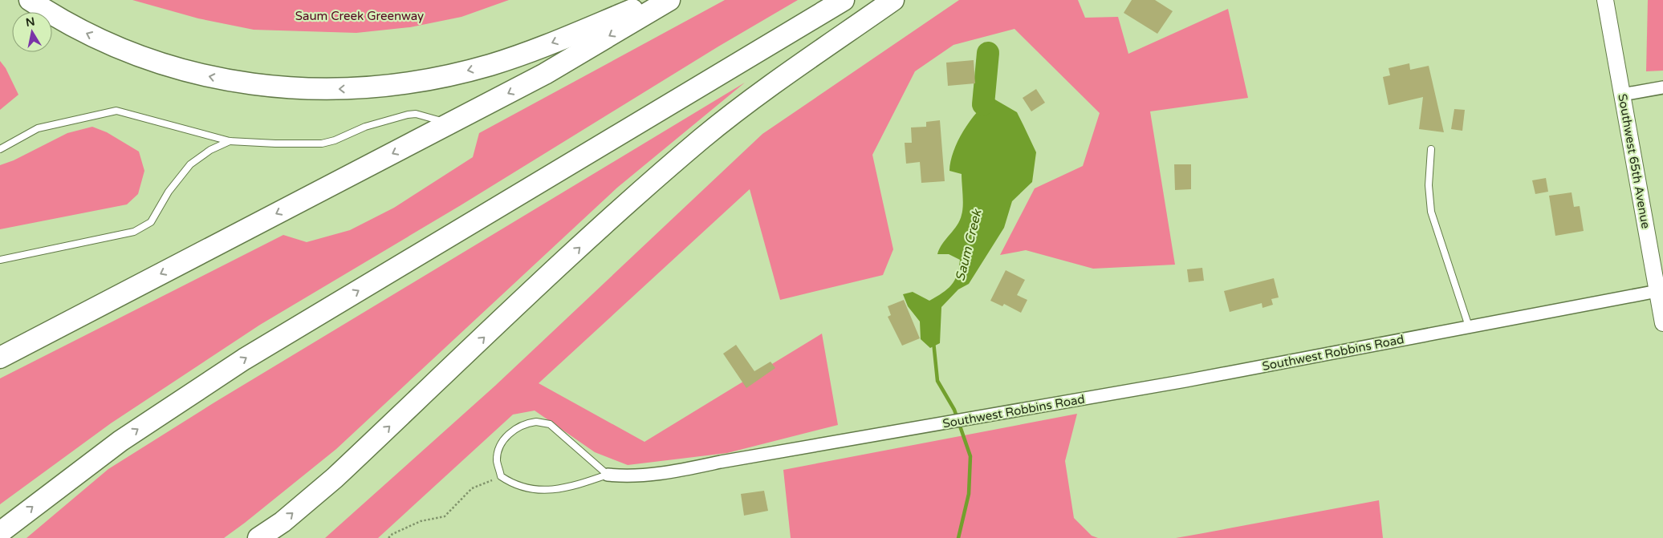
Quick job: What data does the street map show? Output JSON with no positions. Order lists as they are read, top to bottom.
{
  "streets": {
    "main road": ["Southwest 65th Avenue"],
    "street": ["Southwest Robbins Road"]
  },
  "crossings": [
    ["Southwest 65th Avenue", "Southwest Robbins Road"]
  ],
  "water": ["Saum Creek"],
  "parks": ["Saum Creek Greenway"],
  "north": "top"
}
